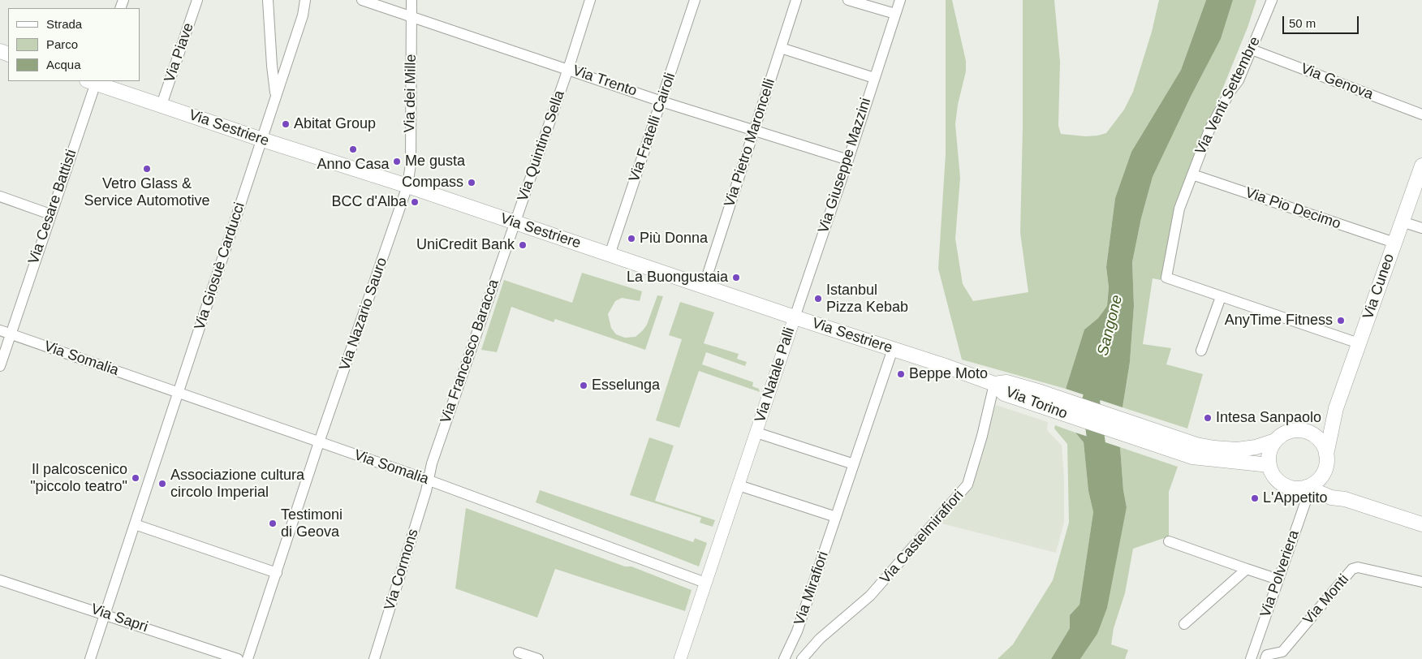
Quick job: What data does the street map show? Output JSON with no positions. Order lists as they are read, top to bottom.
{
  "streets": {
    "main road": ["Via Sestriere", "Via Cuneo", "Via Torino"],
    "street": [
      "Via Piave",
      "Via Trento",
      "Via Genova",
      "Via dei Mille",
      "Via Venti Settembre",
      "Via Fratelli Cairoli",
      "Via Pietro Maroncelli",
      "Via Quintino Sella",
      "Via Giuseppe Mazzini",
      "Via Cesare Battisti",
      "Via Pio Decimo",
      "Via Giosuè Carducci",
      "Via Nazario Sauro",
      "Via Francesco Baracca",
      "Via Somalia",
      "Via Natale Palli",
      "Via Castelmirafiori",
      "Via Cormons",
      "Via Polveriera",
      "Via Mirafiori",
      "Via Monti",
      "Via Sapri"
    ]
  },
  "crossings": [
    ["Via Piave", "Via Sestriere"],
    ["Via Trento", "Via dei Mille"],
    ["Via Trento", "Via Fratelli Cairoli"],
    ["Via Trento", "Via Pietro Maroncelli"],
    ["Via Trento", "Via Quintino Sella"],
    ["Via Trento", "Via Giuseppe Mazzini"],
    ["Via Genova", "Via Venti Settembre"],
    ["Via dei Mille", "Via Sestriere"],
    ["Via dei Mille", "Via Nazario Sauro"],
    ["Via Venti Settembre", "Via Pio Decimo"],
    ["Via Venti Settembre", "Via Cuneo"],
    ["Via Fratelli Cairoli", "Via Sestriere"],
    ["Via Sestriere", "Via Pietro Maroncelli"],
    ["Via Sestriere", "Via Quintino Sella"],
    ["Via Sestriere", "Via Giuseppe Mazzini"],
    ["Via Sestriere", "Via Cesare Battisti"],
    ["Via Sestriere", "Via Giosuè Carducci"],
    ["Via Sestriere", "Via Nazario Sauro"],
    ["Via Sestriere", "Via Francesco Baracca"],
    ["Via Sestriere", "Via Natale Palli"],
    ["Via Sestriere", "Via Torino"],
    ["Via Sestriere", "Via Castelmirafiori"],
    ["Via Quintino Sella", "Via Francesco Baracca"],
    ["Via Giuseppe Mazzini", "Via Natale Palli"],
    ["Via Cesare Battisti", "Via Somalia"],
    ["Via Pio Decimo", "Via Cuneo"],
    ["Via Giosuè Carducci", "Via Somalia"],
    ["Via Giosuè Carducci", "Via Sapri"],
    ["Via Nazario Sauro", "Via Somalia"],
    ["Via Francesco Baracca", "Via Somalia"],
    ["Via Francesco Baracca", "Via Cormons"],
    ["Via Somalia", "Via Cormons"],
    ["Via Torino", "Via Castelmirafiori"],
    ["Via Torino", "Via Polveriera"]
  ],
  "water": ["Sangone"],
  "places": [
    "Abitat Group",
    "Anno Casa",
    "Me gusta",
    "Vetro Glass & Service Automotive",
    "Compass",
    "BCC d'Alba",
    "Più Donna",
    "UniCredit Bank",
    "La Buongustaia",
    "Istanbul Pizza Kebab",
    "AnyTime Fitness",
    "Beppe Moto",
    "Esselunga",
    "Intesa Sanpaolo",
    "Il palcoscenico \"piccolo teatro\"",
    "Associazione cultura circolo Imperial",
    "L'Appetito",
    "Testimoni di Geova"
  ],
  "legend": ["Strada", "Parco", "Acqua"],
  "scale_bar": "50 m"
}
